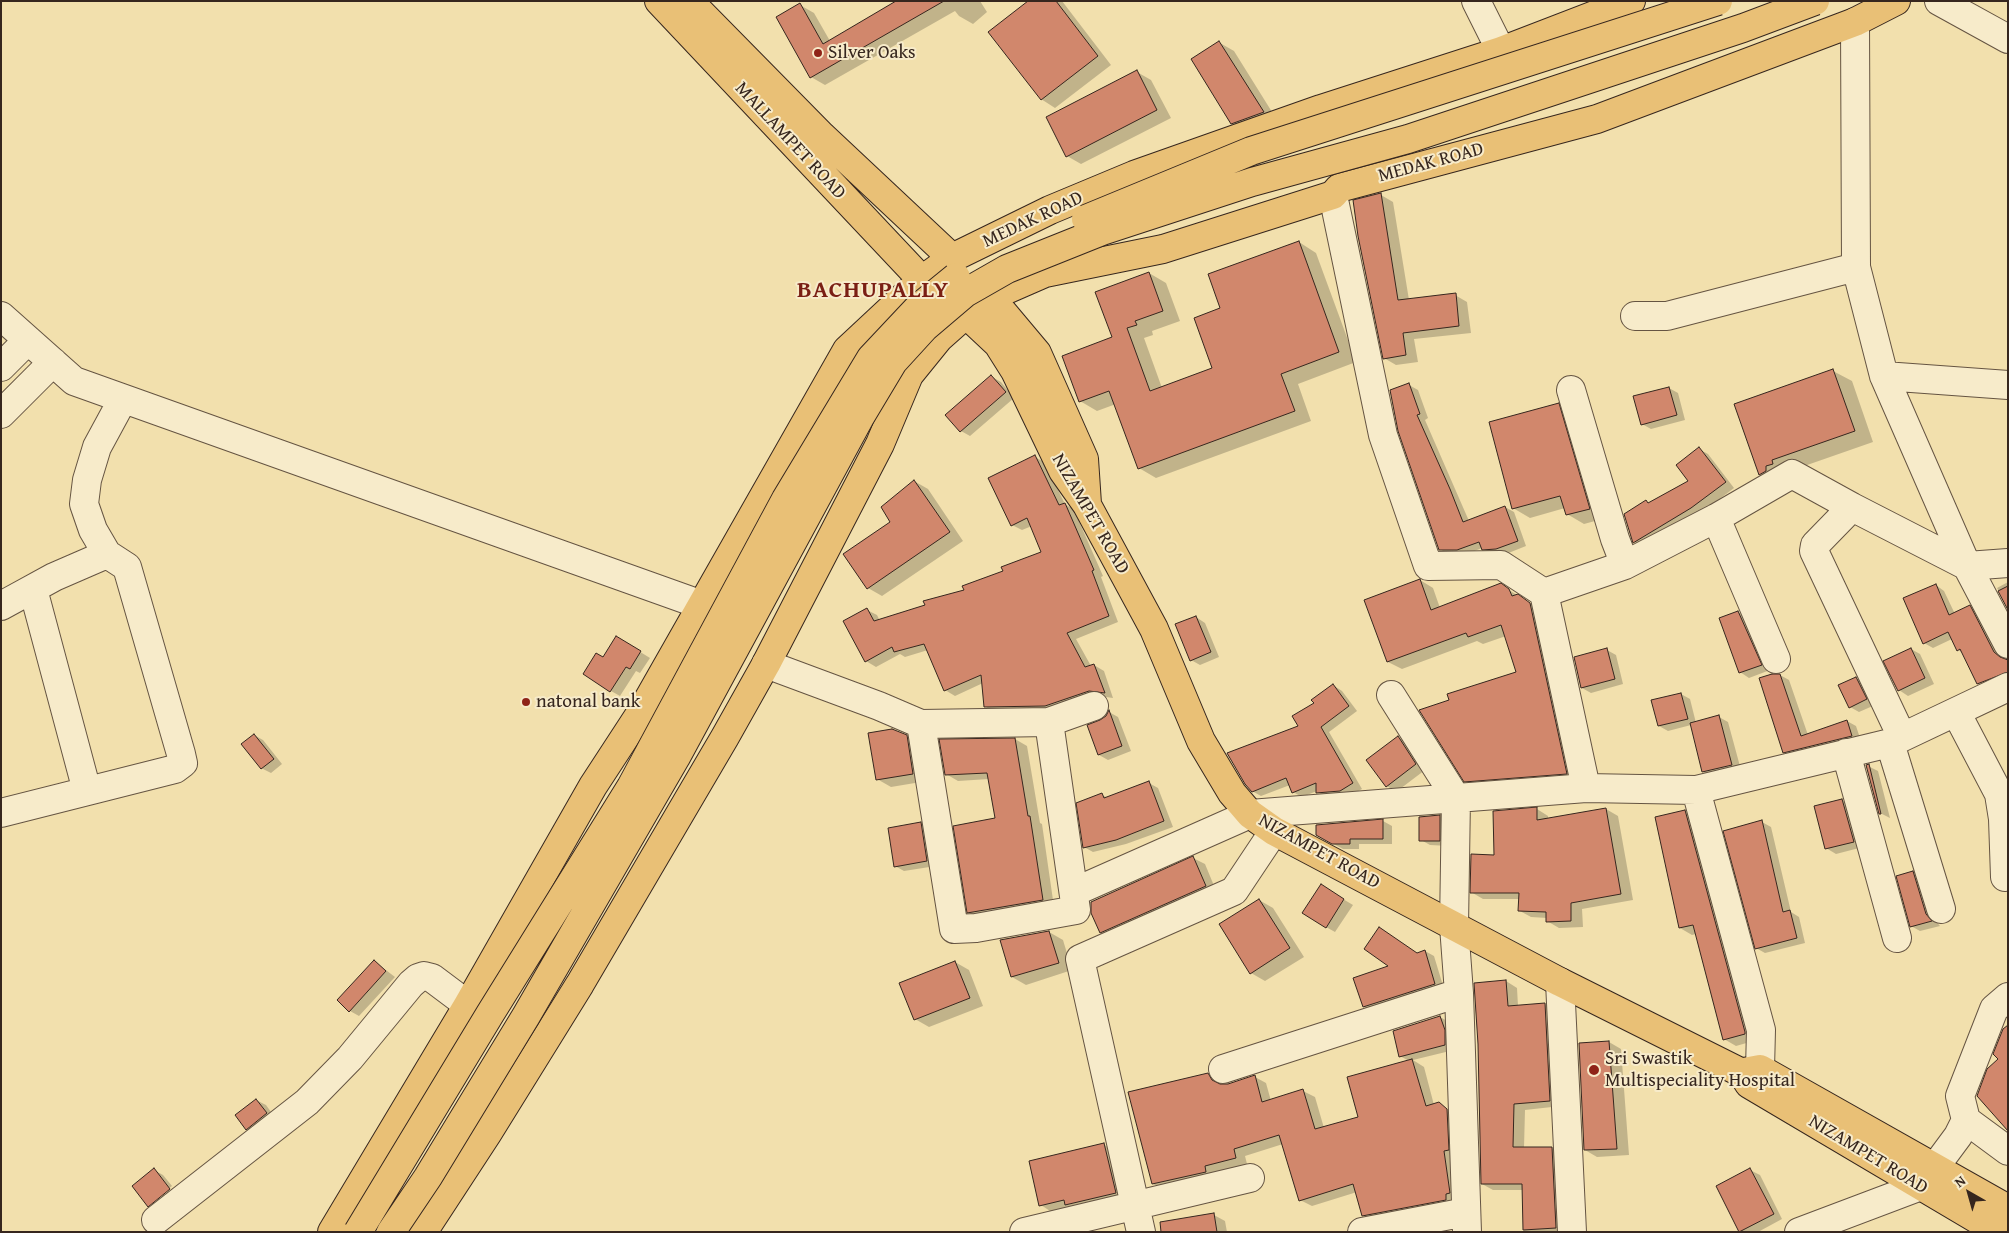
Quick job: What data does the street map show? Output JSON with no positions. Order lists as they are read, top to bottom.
{
  "streets": {
    "main road": ["MALLAMPET ROAD", "MEDAK ROAD", "NIZAMPET ROAD"]
  },
  "crossings": [
    ["MALLAMPET ROAD", "MEDAK ROAD"],
    ["MEDAK ROAD", "NIZAMPET ROAD"]
  ],
  "districts": ["BACHUPALLY"],
  "places": ["Silver Oaks", "natonal bank", "Sri Swastik Multispeciality Hospital"],
  "north": "top left"
}
